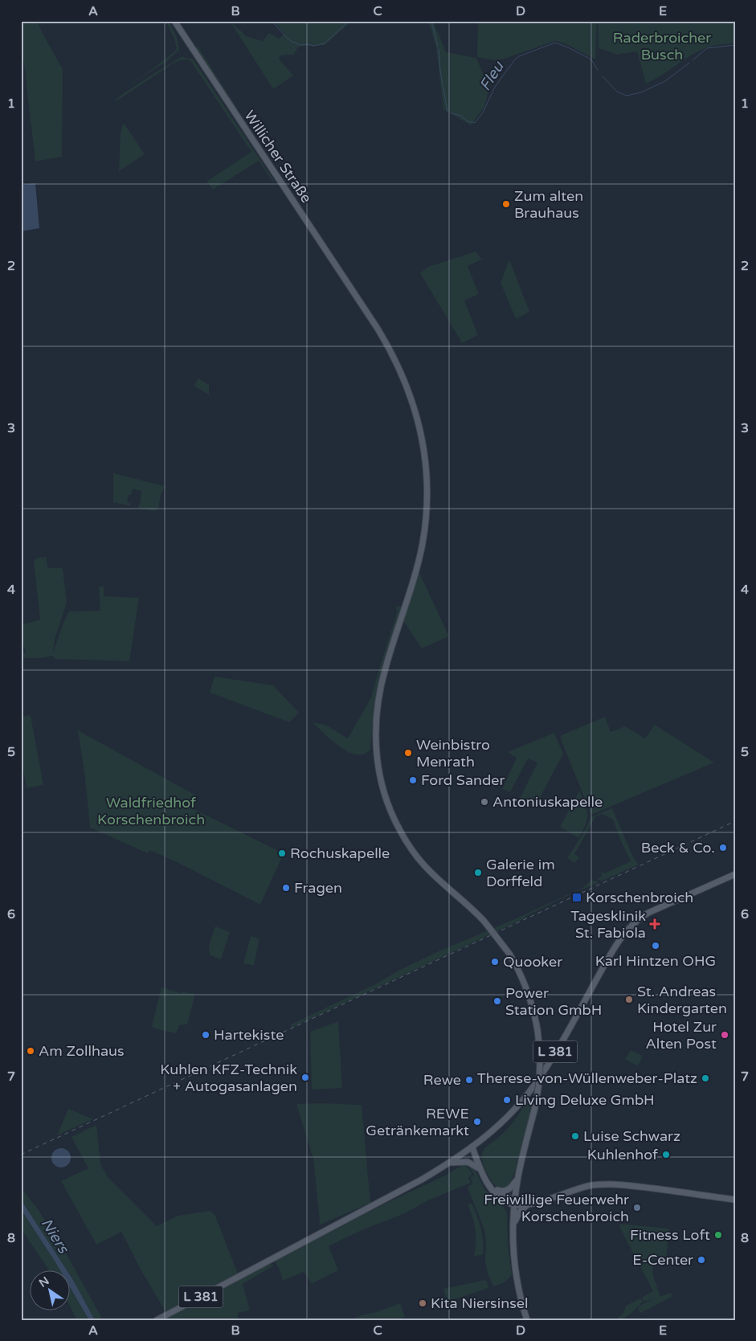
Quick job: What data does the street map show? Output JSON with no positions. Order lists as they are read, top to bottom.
{
  "streets": {
    "main road": ["Willicher Straße", "L 381"]
  },
  "water": ["Fleu", "Niers"],
  "parks": ["Raderbroicher Busch", "Waldfriedhof Korschenbroich"],
  "places": {
    "other": [
      "Zum alten Brauhaus",
      "Weinbistro Menrath",
      "Ford Sander",
      "Antoniuskapelle",
      "Beck & Co.",
      "Rochuskapelle",
      "Galerie im Dorffeld",
      "Fragen",
      "Karl Hintzen OHG",
      "Quooker",
      "St. Andreas Kindergarten",
      "Power Station GmbH",
      "Hartekiste",
      "Hotel Zur Alten Post",
      "Am Zollhaus",
      "Kuhlen KFZ-Technik + Autogasanlagen",
      "Therese-von-Wüllenweber-Platz",
      "Rewe",
      "Living Deluxe GmbH",
      "REWE Getränkemarkt",
      "Luise Schwarz",
      "Kuhlenhof",
      "Freiwillige Feuerwehr Korschenbroich",
      "Fitness Loft",
      "E-Center",
      "Kita Niersinsel"
    ],
    "transit": ["Korschenbroich"],
    "health": ["Tagesklinik St. Fabiola"]
  },
  "north": "top left",
  "grid": {
    "columns": [
      "A",
      "B",
      "C",
      "D",
      "E"
    ],
    "rows": [
      "1",
      "2",
      "3",
      "4",
      "5",
      "6",
      "7",
      "8"
    ]
  }
}
